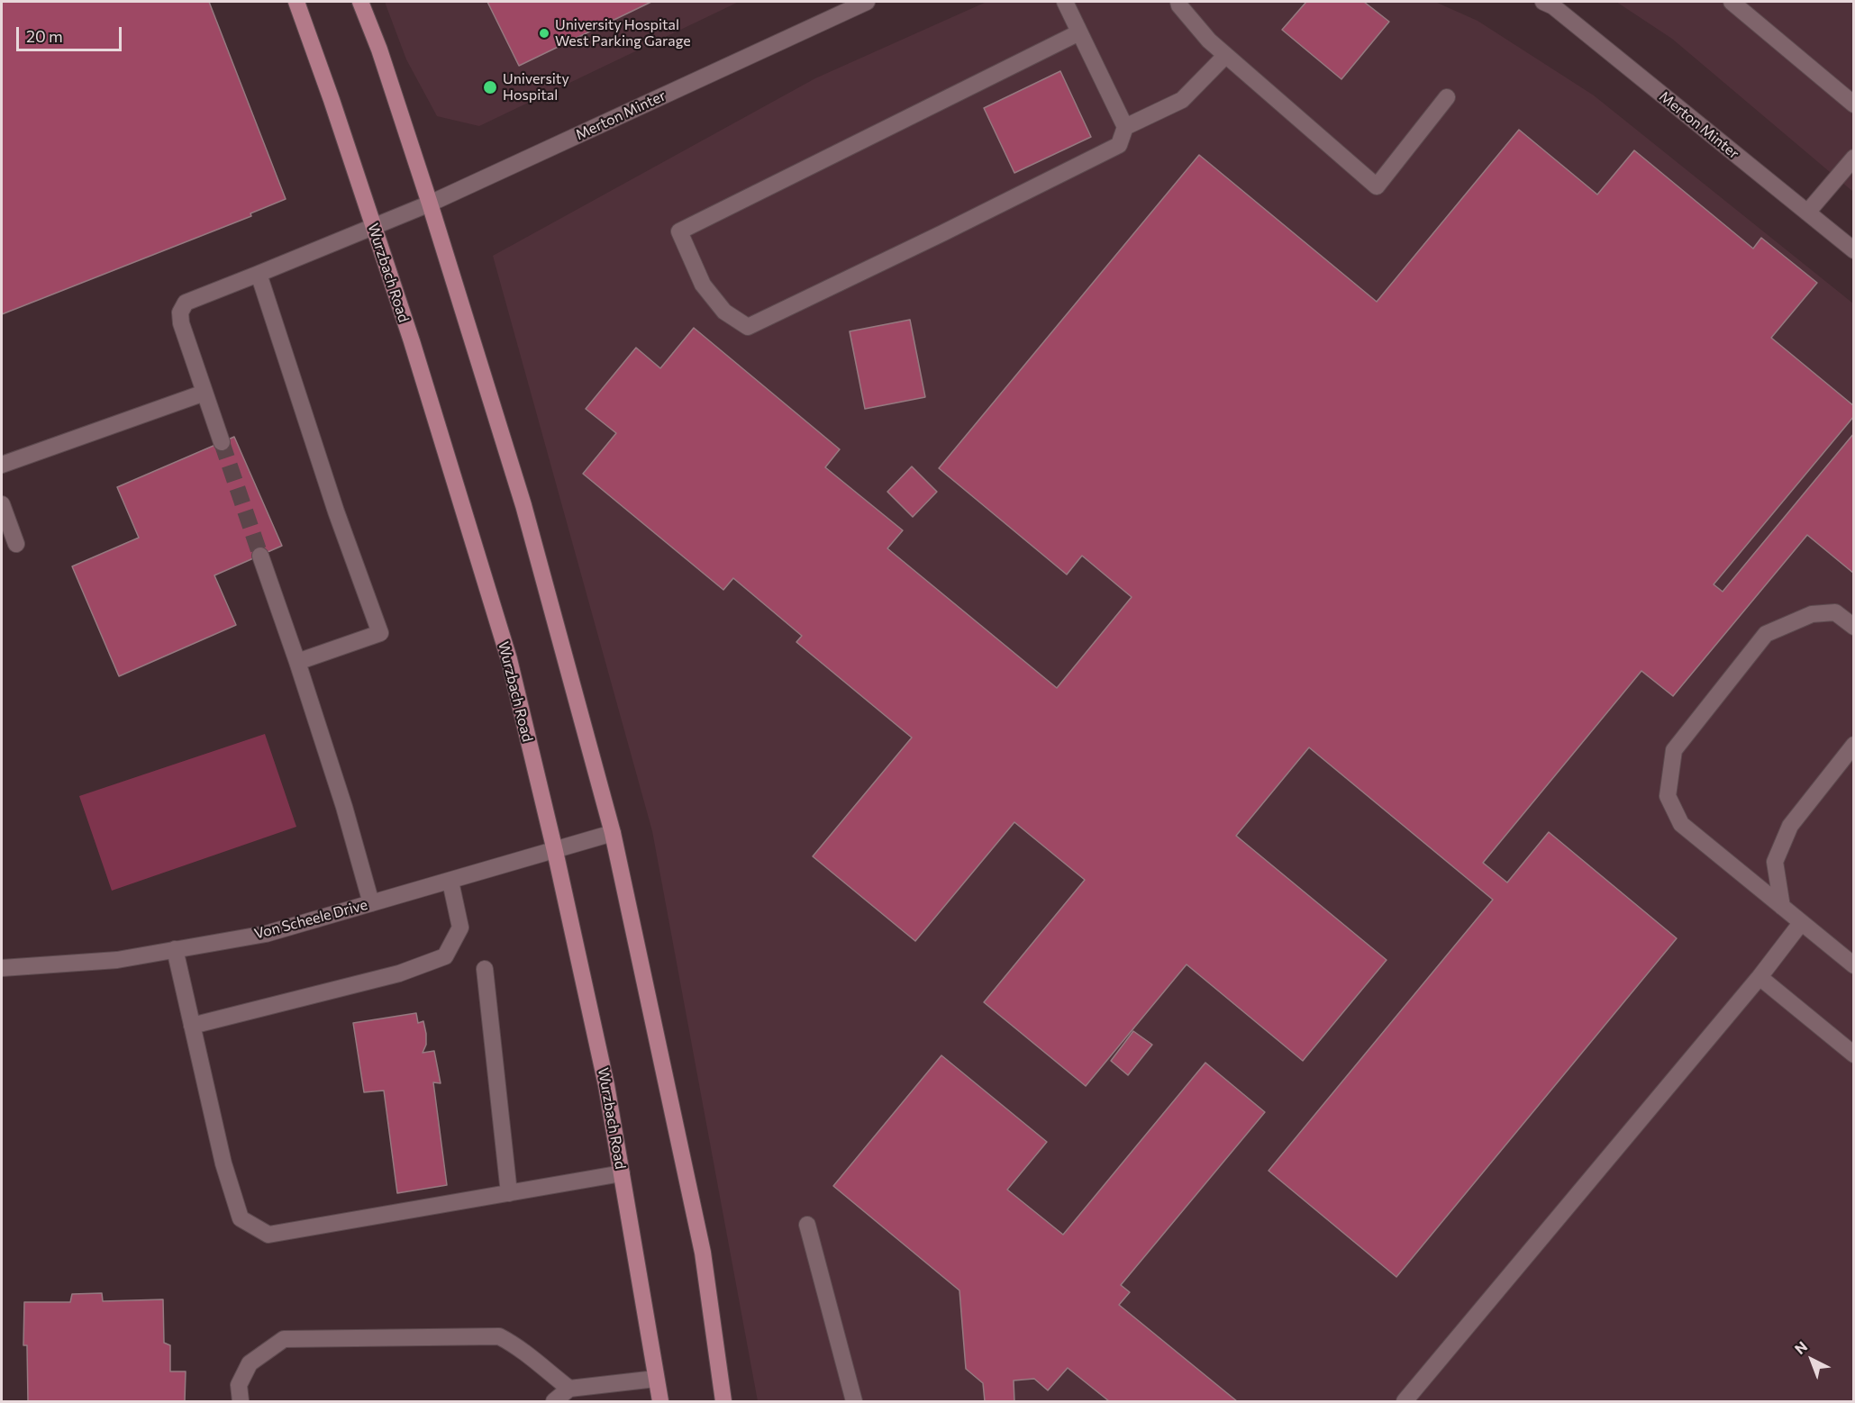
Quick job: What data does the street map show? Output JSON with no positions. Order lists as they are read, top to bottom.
{
  "streets": {
    "main road": ["Wurzbach Road"],
    "street": ["Merton Minter", "Von Scheele Drive"]
  },
  "crossings": [
    ["Merton Minter", "Wurzbach Road"],
    ["Wurzbach Road", "Von Scheele Drive"]
  ],
  "places": ["University Hospital West Parking Garage", "University Hospital"],
  "scale_bar": "20 m",
  "north": "top left"
}
